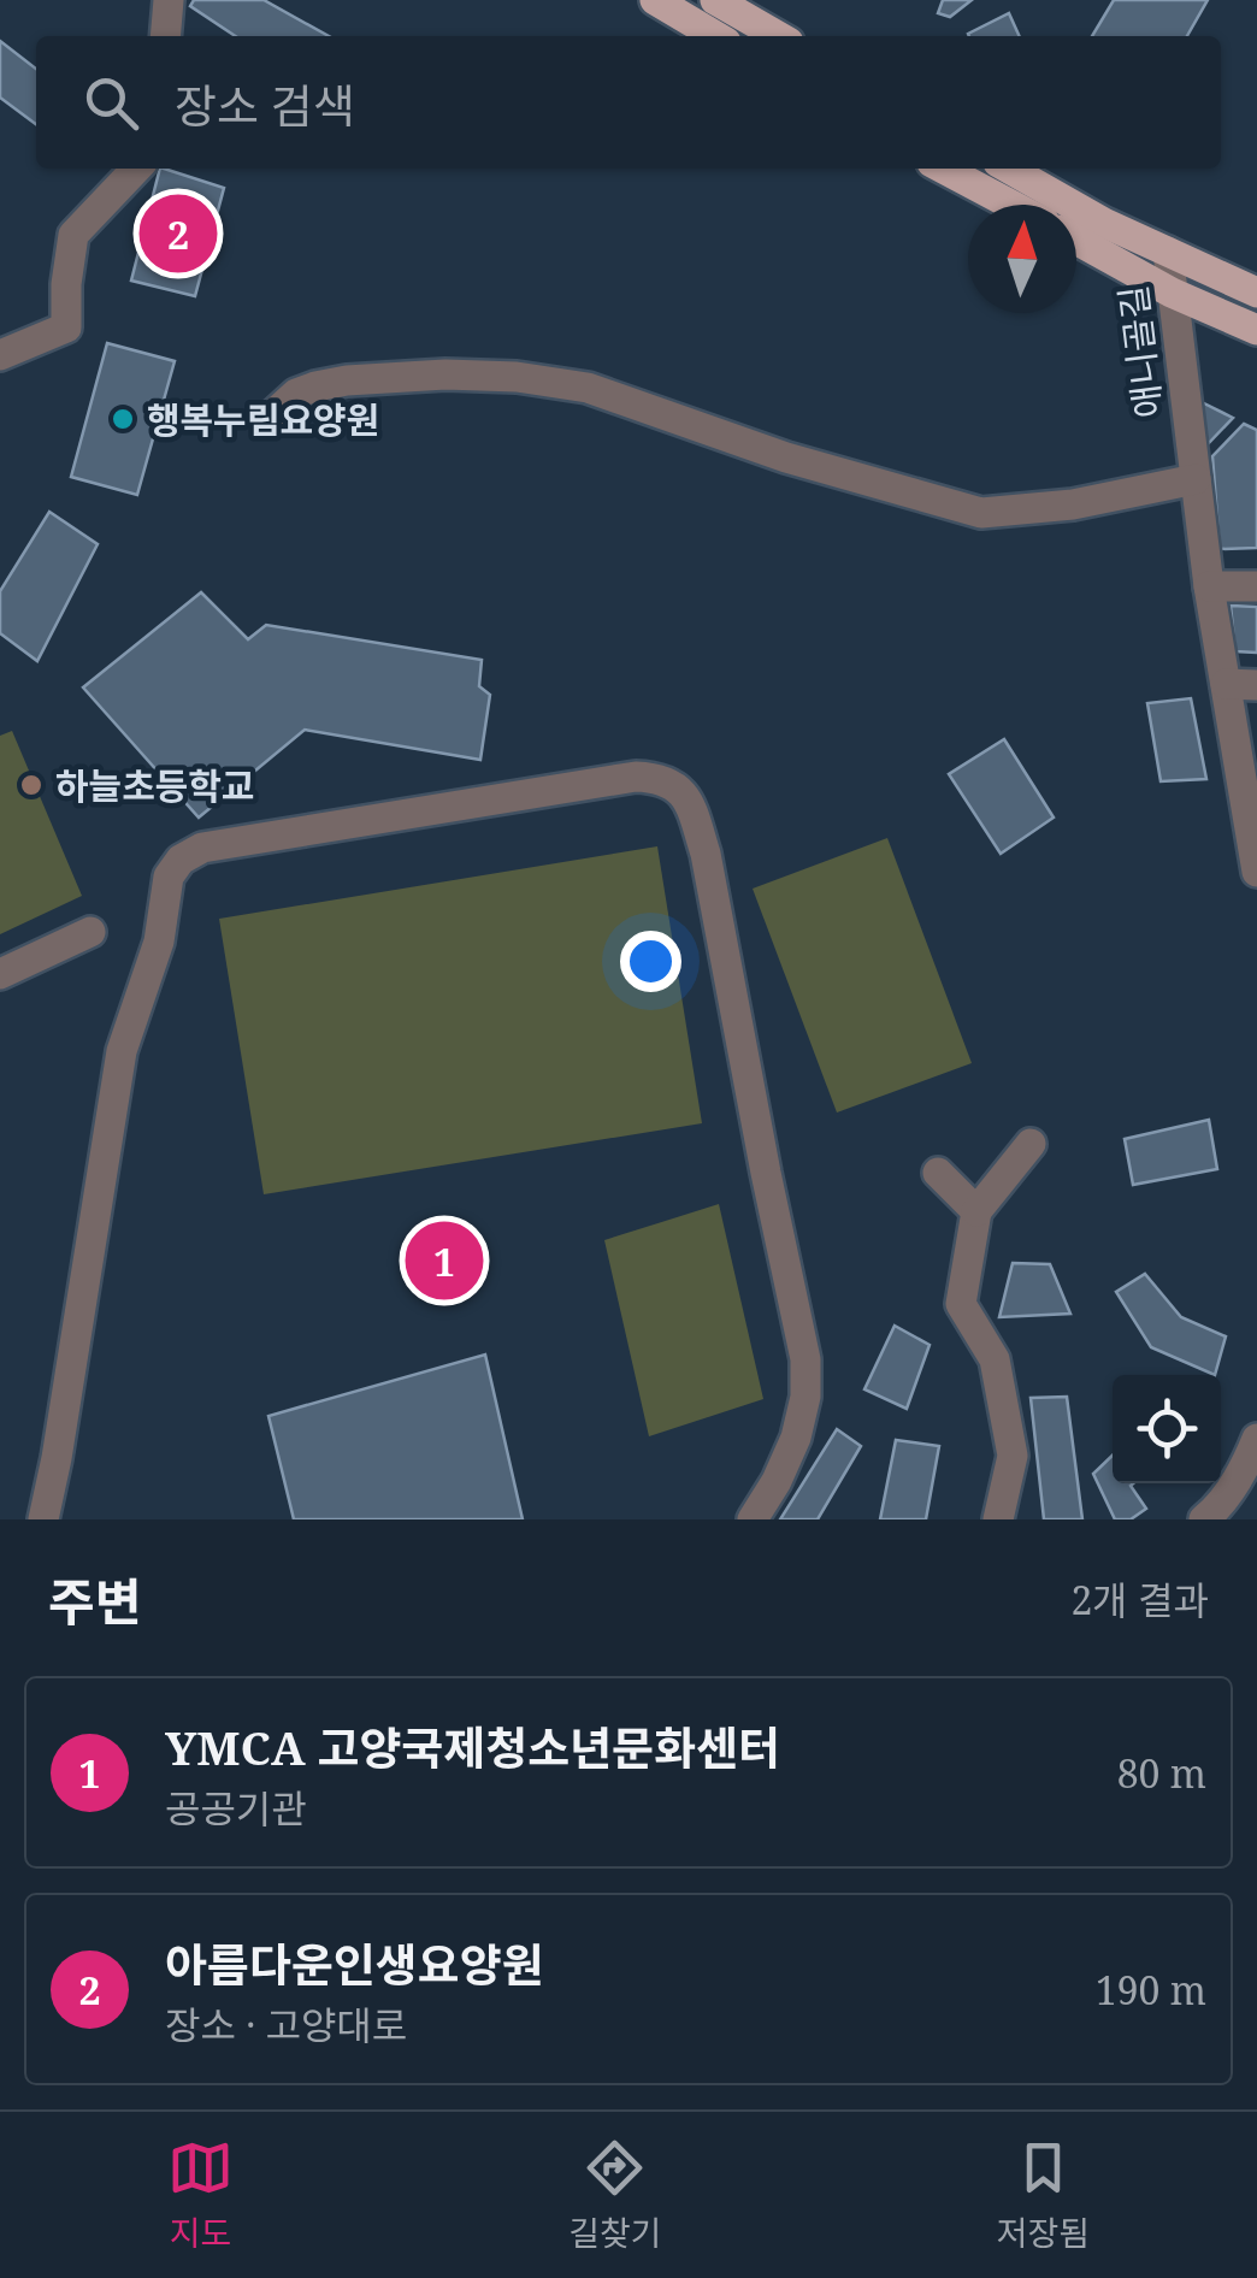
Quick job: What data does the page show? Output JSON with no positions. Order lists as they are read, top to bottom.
{
  "streets": {
    "street": ["애니골길"]
  },
  "places": ["행복누림요양원", "하늘초등학교"],
  "north": "top",
  "page": {
    "search": "장소 검색",
    "pins": ["2", "1"],
    "heading": ["주변", "2개 결과"],
    "list": [
      {
        "mark": "1",
        "name": "YMCA 고양국제청소년문화센터",
        "note": "공공기관",
        "value": "80 m"
      },
      {
        "mark": "2",
        "name": "아름다운인생요양원",
        "note": "장소 · 고양대로",
        "value": "190 m"
      }
    ],
    "nav": ["지도", "길찾기", "저장됨"]
  }
}
